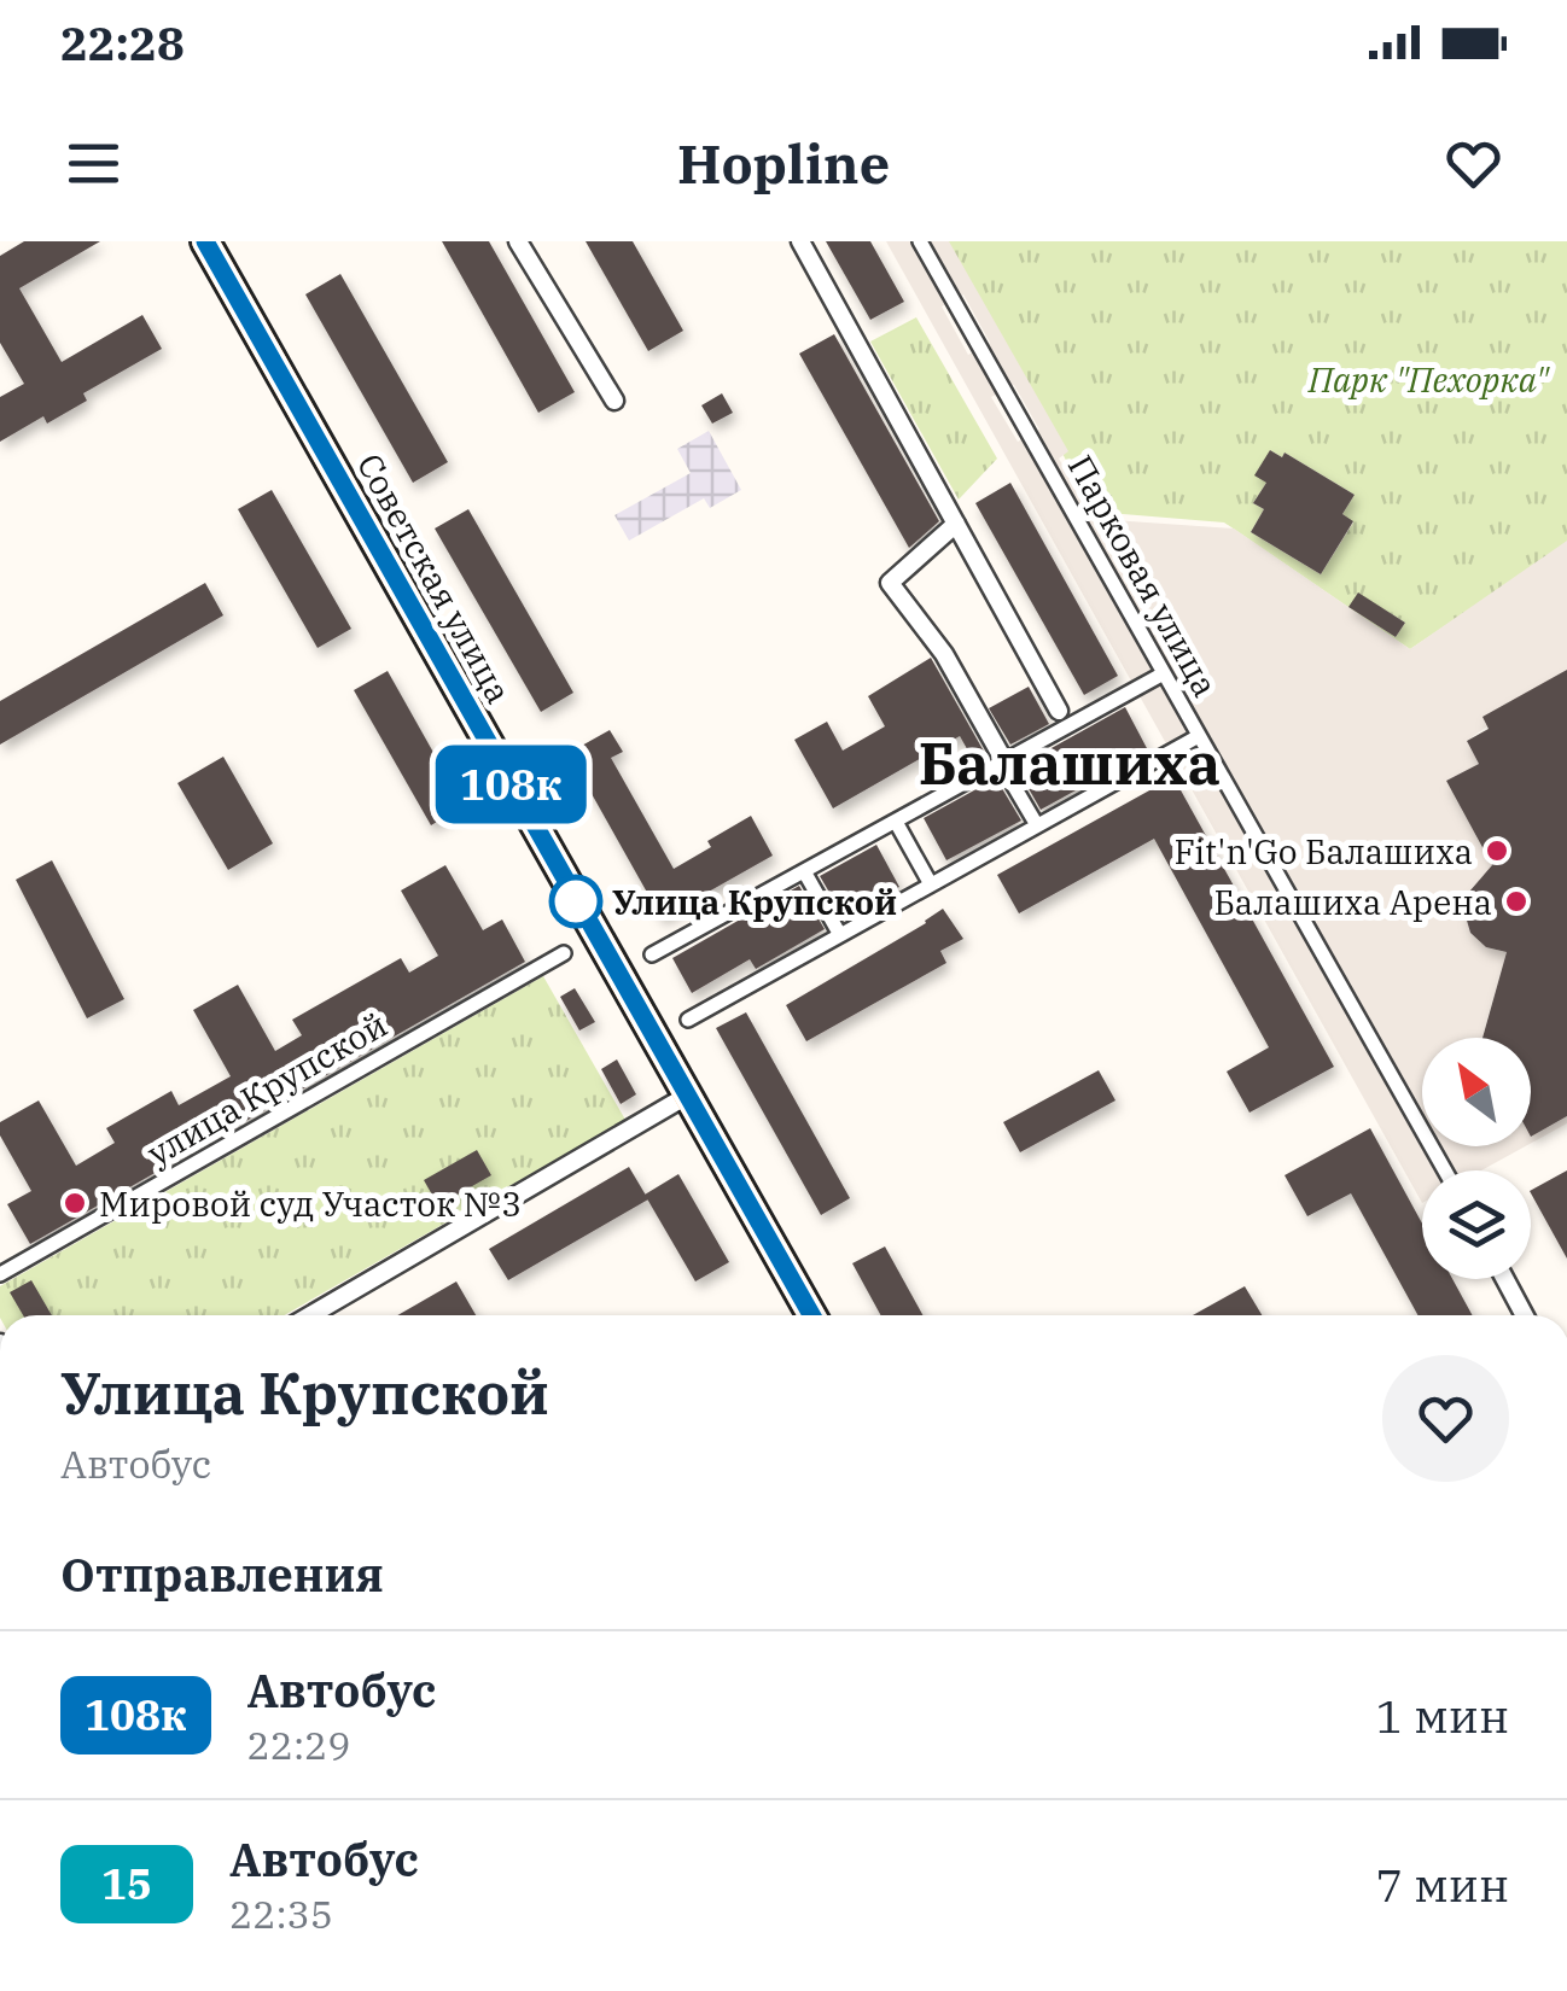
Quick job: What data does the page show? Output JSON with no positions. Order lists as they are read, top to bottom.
{
  "streets": {
    "main road": ["Советская улица"],
    "street": ["Парковая улица", "улица Крупской"]
  },
  "districts": ["Балашиха"],
  "parks": ["Парк \"Пехорка\""],
  "places": [
    "Fit'n'Go Балашиха",
    "Улица Крупской",
    "Балашиха Арена",
    "Мировой суд Участок №3"
  ],
  "lines": ["bus line 108к"],
  "north": "top left",
  "page": {
    "status": "22:28",
    "header": "Hopline",
    "on_map": "108к",
    "heading": [
      ["Улица Крупской", "Автобус"],
      "Отправления"
    ],
    "list": [
      {
        "mark": "108к",
        "name": "Автобус",
        "note": "22:29",
        "value": "1 мин"
      },
      {
        "mark": "15",
        "name": "Автобус",
        "note": "22:35",
        "value": "7 мин"
      }
    ]
  }
}
